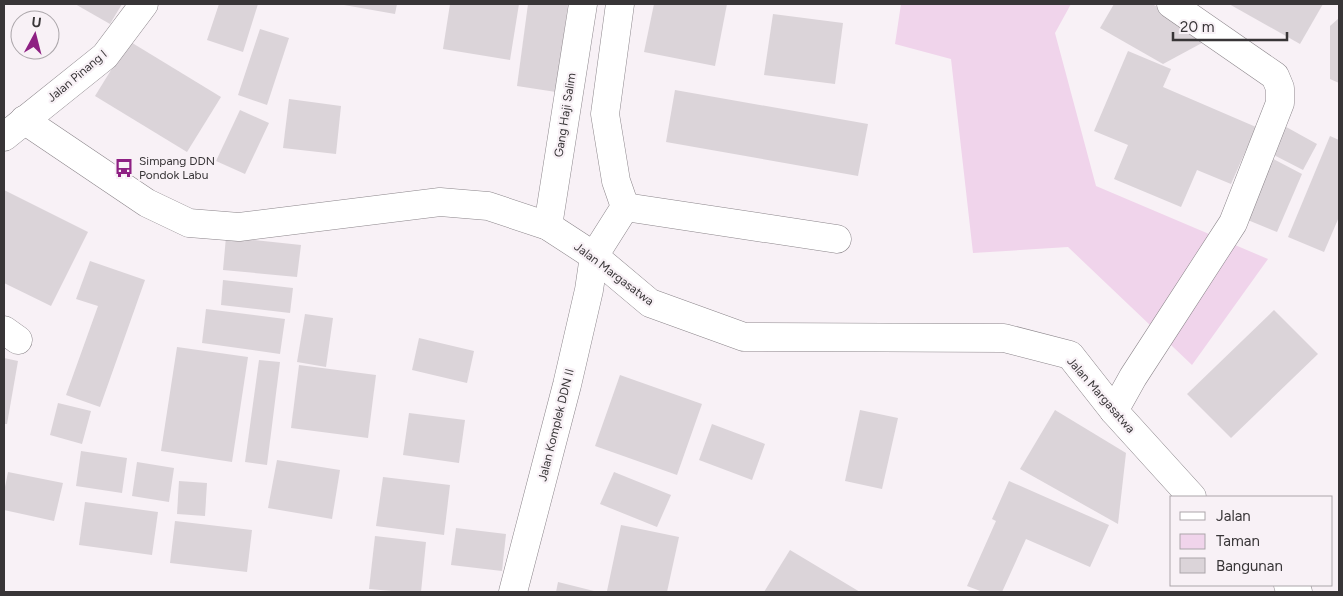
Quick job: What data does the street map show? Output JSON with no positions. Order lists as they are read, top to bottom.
{
  "streets": {
    "street": [
      "Jalan Pinang I",
      "Gang Haji Salim",
      "Jalan Margasatwa",
      "Jalan Komplek DDN II"
    ]
  },
  "crossings": [
    ["Jalan Pinang I", "Jalan Margasatwa"],
    ["Gang Haji Salim", "Jalan Margasatwa"],
    ["Jalan Margasatwa", "Jalan Komplek DDN II"]
  ],
  "places": {
    "bus stop": ["Simpang DDN Pondok Labu"]
  },
  "legend": ["Jalan", "Taman", "Bangunan"],
  "scale_bar": "20 m",
  "north": "top"
}
